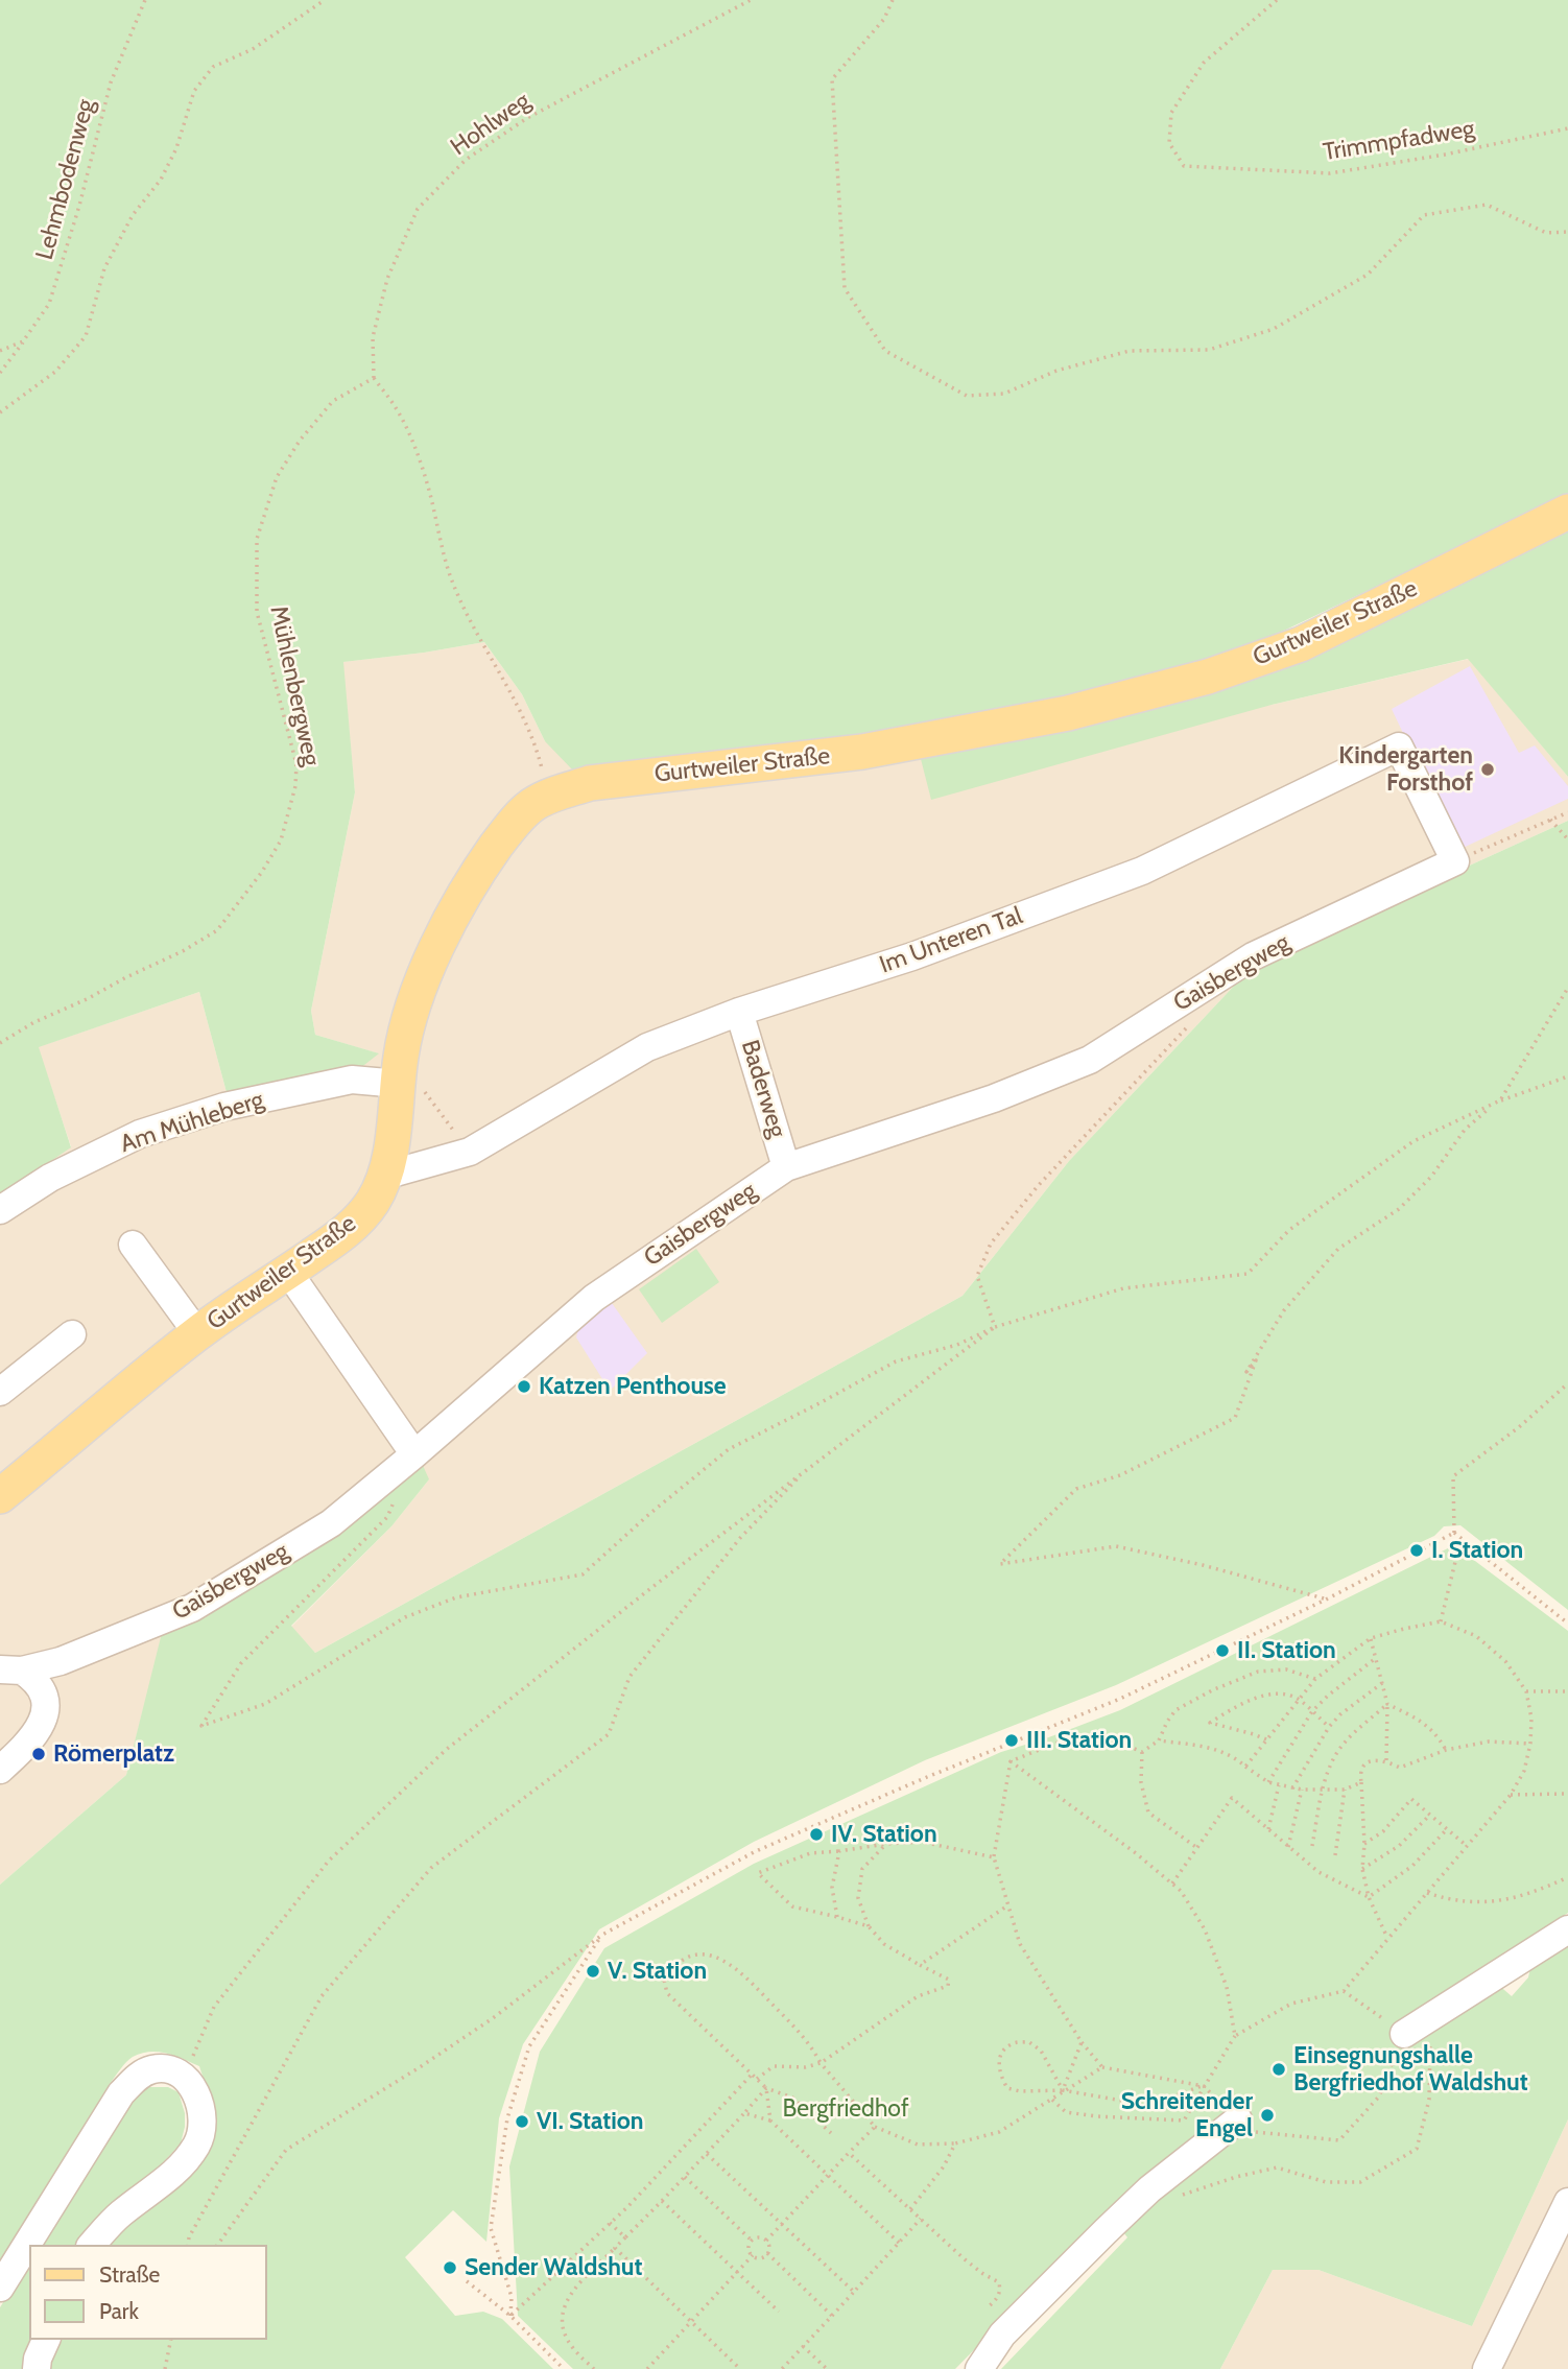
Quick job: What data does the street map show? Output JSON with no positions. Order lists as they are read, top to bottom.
{
  "streets": {
    "main road": ["Gurtweiler Straße"],
    "street": [
      "Im Unteren Tal",
      "Gaisbergweg",
      "Baderweg",
      "Am Mühleberg"
    ],
    "path": [
      "Hohlweg",
      "Trimmpfadweg",
      "Lehmbodenweg",
      "Mühlenbergweg"
    ]
  },
  "crossings": [
    ["Hohlweg", "Mühlenbergweg"],
    ["Gurtweiler Straße", "Im Unteren Tal"],
    ["Gurtweiler Straße", "Am Mühleberg"],
    ["Im Unteren Tal", "Gaisbergweg"],
    ["Im Unteren Tal", "Baderweg"],
    ["Gaisbergweg", "Baderweg"]
  ],
  "parks": ["Bergfriedhof"],
  "places": [
    "Kindergarten Forsthof",
    "Katzen Penthouse",
    "I. Station",
    "II. Station",
    "III. Station",
    "Römerplatz",
    "IV. Station",
    "V. Station",
    "Einsegnungshalle Bergfriedhof Waldshut",
    "Schreitender Engel",
    "VI. Station",
    "Sender Waldshut"
  ],
  "legend": ["Straße", "Park"]
}
